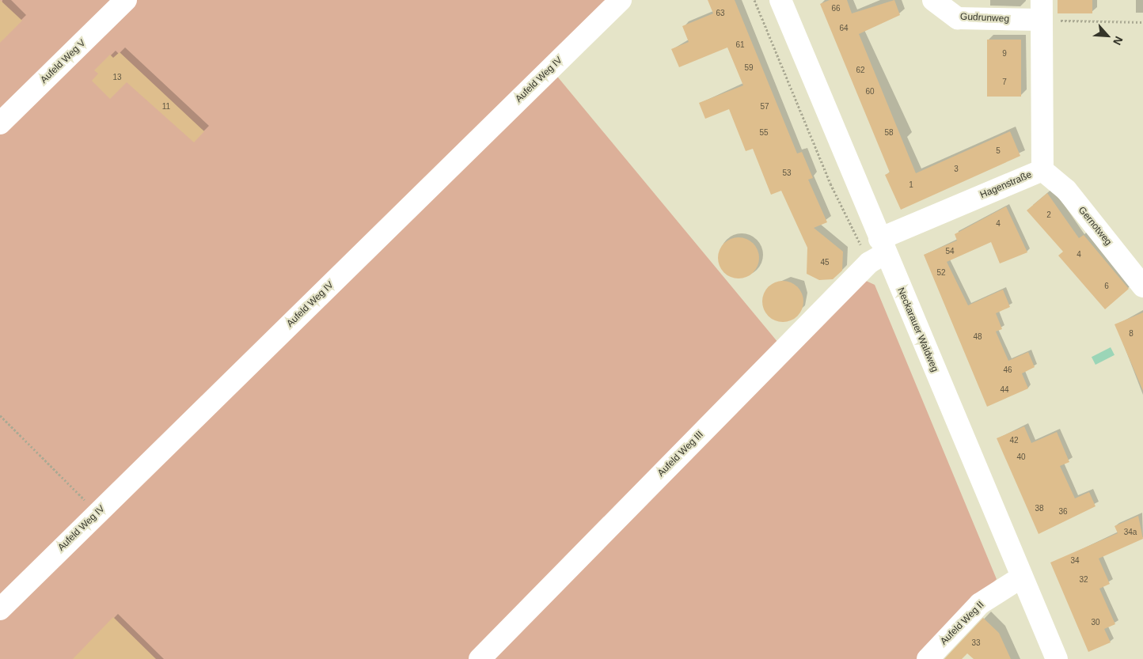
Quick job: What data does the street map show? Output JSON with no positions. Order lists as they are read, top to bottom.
{
  "streets": {
    "street": [
      "Gudrunweg",
      "Aufeld Weg V",
      "Aufeld Weg IV",
      "Hagenstraße",
      "Gernotweg",
      "Neckarauer Waldweg",
      "Aufeld Weg III",
      "Aufeld Weg II"
    ]
  },
  "crossings": [
    ["Gudrunweg", "Hagenstraße"],
    ["Hagenstraße", "Gernotweg"],
    ["Hagenstraße", "Neckarauer Waldweg"],
    ["Hagenstraße", "Aufeld Weg III"],
    ["Neckarauer Waldweg", "Aufeld Weg III"],
    ["Neckarauer Waldweg", "Aufeld Weg II"]
  ],
  "house_numbers": [
    "66",
    "63",
    "64",
    "61",
    "9",
    "59",
    "62",
    "13",
    "7",
    "60",
    "11",
    "57",
    "55",
    "58",
    "5",
    "3",
    "53",
    "1",
    "2",
    "4",
    "54",
    "4",
    "45",
    "52",
    "6",
    "8",
    "48",
    "46",
    "44",
    "42",
    "40",
    "38",
    "36",
    "34a",
    "34",
    "32",
    "30",
    "33"
  ],
  "north": "bottom right"
}
